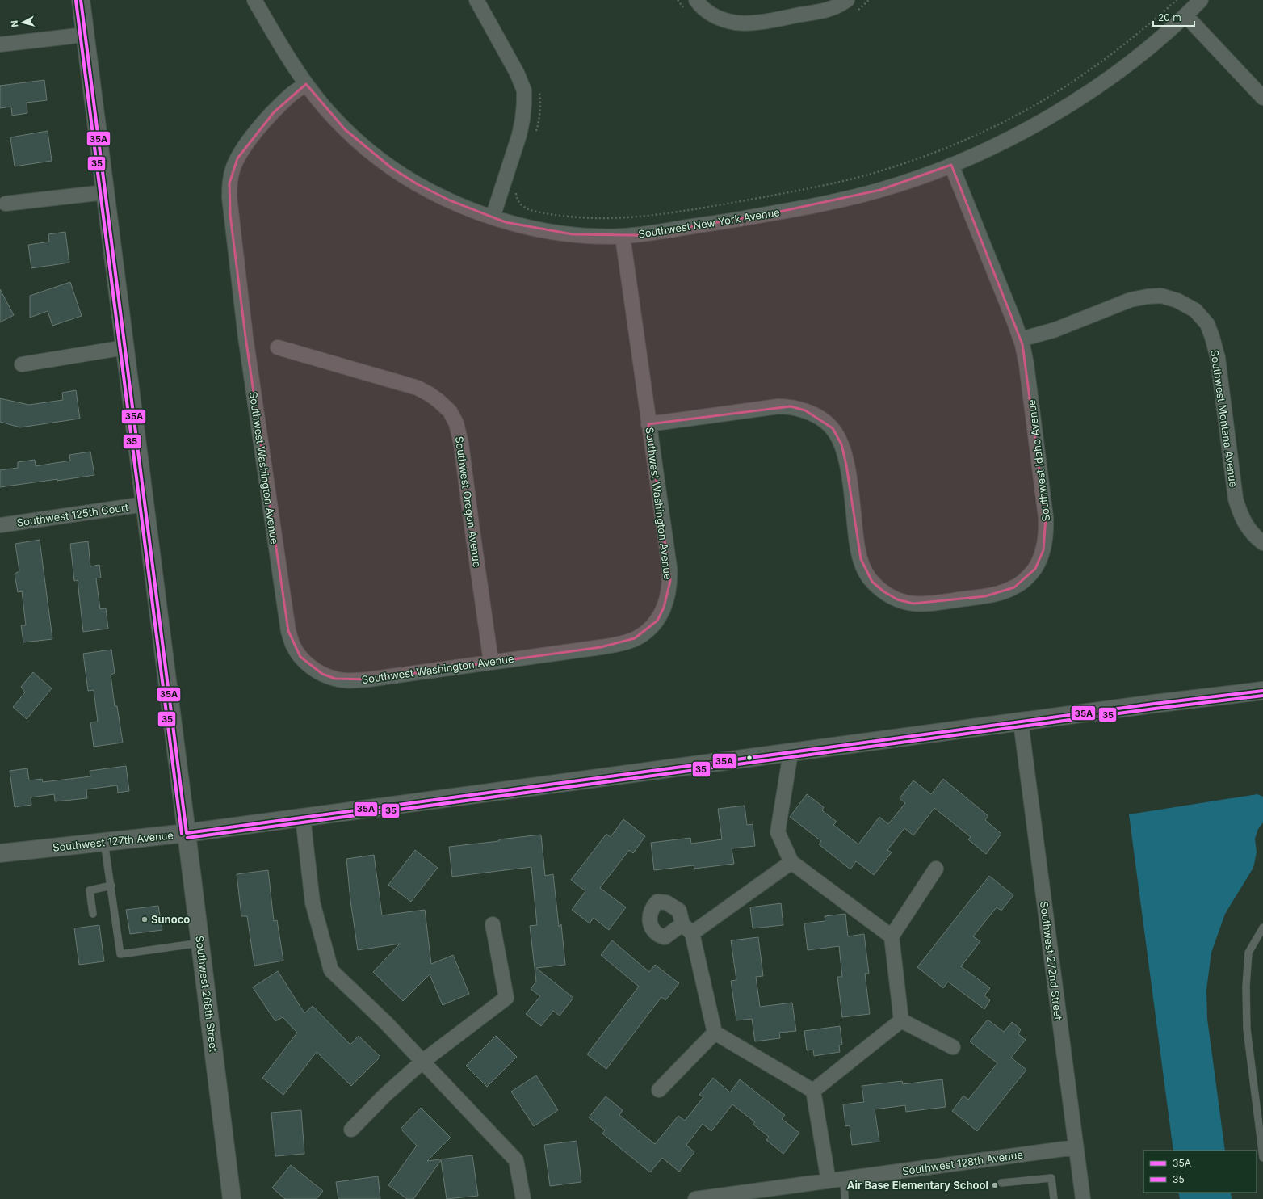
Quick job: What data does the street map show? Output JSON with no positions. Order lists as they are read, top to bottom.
{
  "streets": {
    "main road": ["Southwest 127th Avenue", "Southwest 268th Street"],
    "street": [
      "Southwest New York Avenue",
      "Southwest Montana Avenue",
      "Southwest Idaho Avenue",
      "Southwest Washington Avenue",
      "Southwest Oregon Avenue",
      "Southwest 125th Court",
      "Southwest 272nd Street",
      "Southwest 128th Avenue"
    ]
  },
  "crossings": [
    ["Southwest New York Avenue", "Southwest Idaho Avenue"],
    ["Southwest New York Avenue", "Southwest Washington Avenue"],
    ["Southwest Montana Avenue", "Southwest Idaho Avenue"],
    ["Southwest Idaho Avenue", "Southwest Washington Avenue"],
    ["Southwest Washington Avenue", "Southwest Oregon Avenue"],
    ["Southwest 125th Court", "Southwest 268th Street"],
    ["Southwest 127th Avenue", "Southwest 272nd Street"],
    ["Southwest 127th Avenue", "Southwest 268th Street"],
    ["Southwest 272nd Street", "Southwest 128th Avenue"]
  ],
  "places": ["Sunoco", "Air Base Elementary School"],
  "lines": ["transit line 35A", "transit line 35"],
  "legend": ["35A", "35"],
  "scale_bar": "20 m",
  "north": "left"
}
